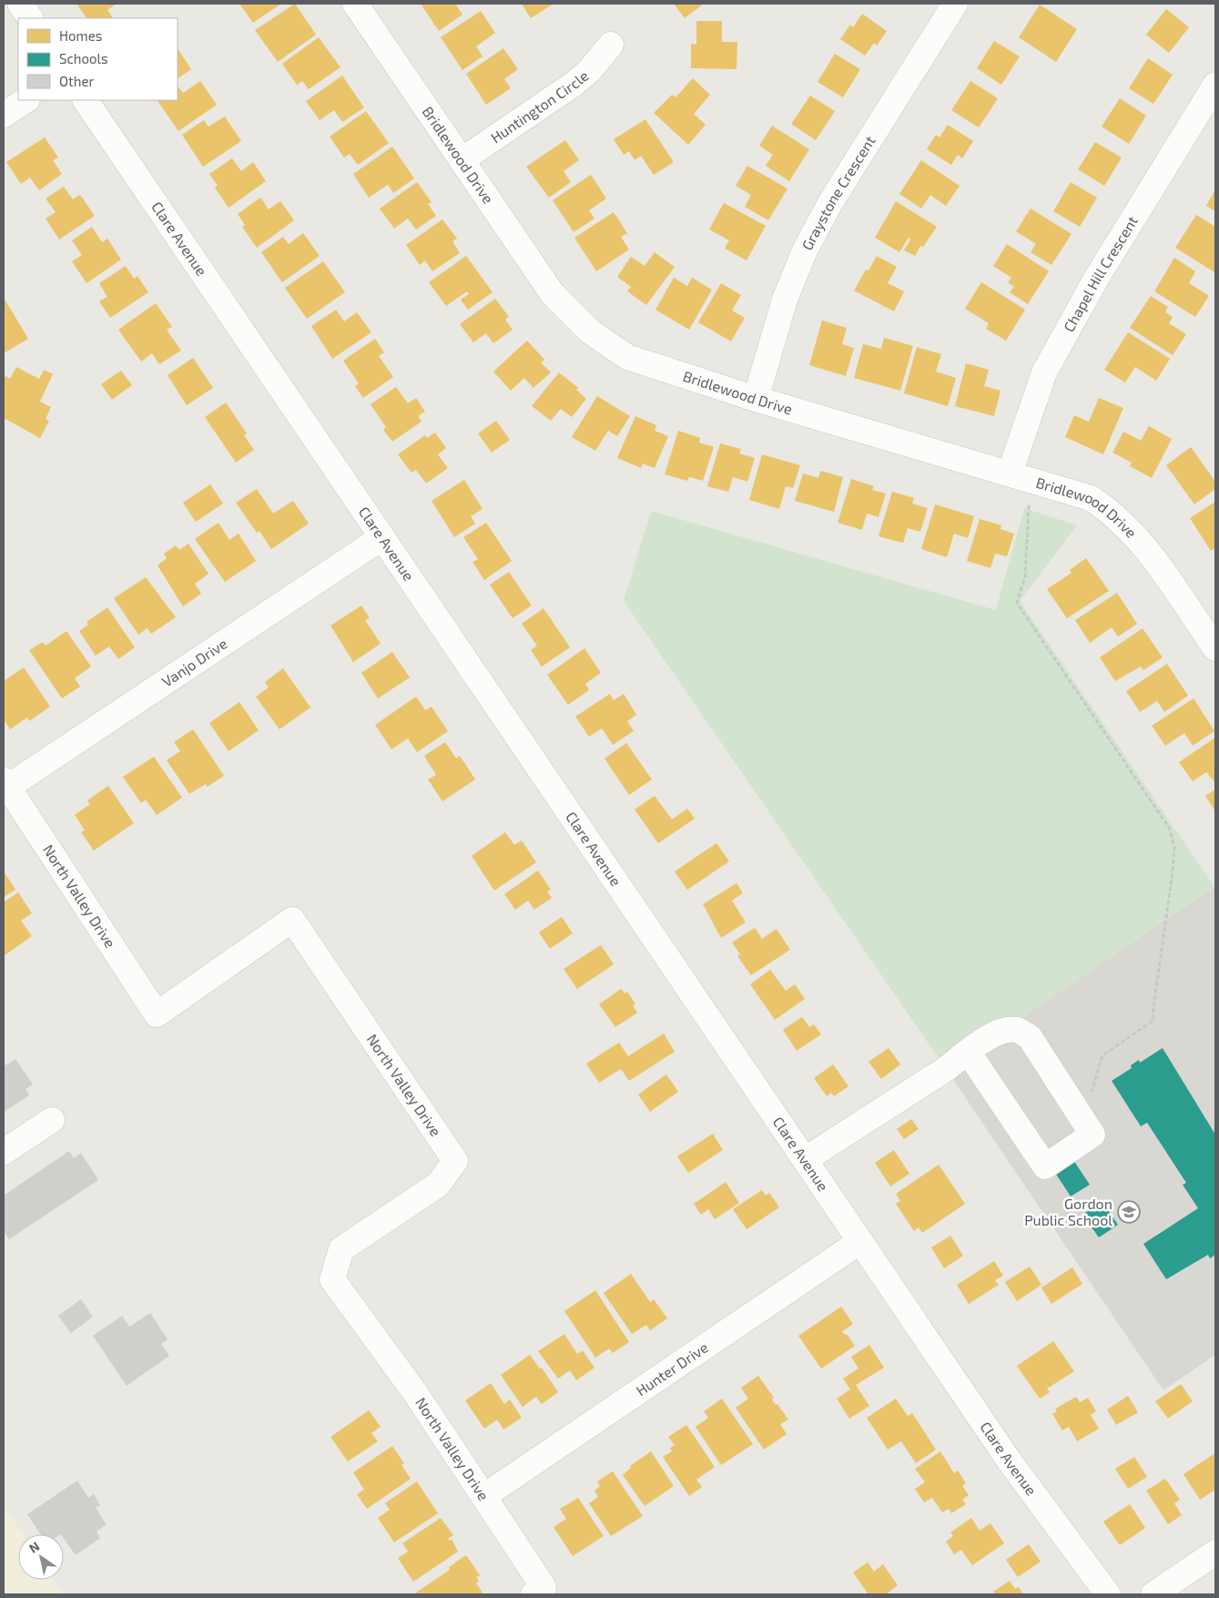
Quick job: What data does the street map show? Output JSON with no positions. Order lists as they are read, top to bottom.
{
  "streets": {
    "street": [
      "Huntington Circle",
      "Bridlewood Drive",
      "Graystone Crescent",
      "Clare Avenue",
      "Chapel Hill Crescent",
      "Vanjo Drive",
      "North Valley Drive",
      "Hunter Drive"
    ]
  },
  "crossings": [
    ["Huntington Circle", "Bridlewood Drive"],
    ["Bridlewood Drive", "Graystone Crescent"],
    ["Bridlewood Drive", "Chapel Hill Crescent"],
    ["Clare Avenue", "Vanjo Drive"],
    ["Clare Avenue", "Hunter Drive"],
    ["Vanjo Drive", "North Valley Drive"],
    ["North Valley Drive", "Hunter Drive"]
  ],
  "places": {
    "school or university": ["Gordon Public School"]
  },
  "legend": ["Homes", "Schools", "Other"],
  "north": "top left"
}
